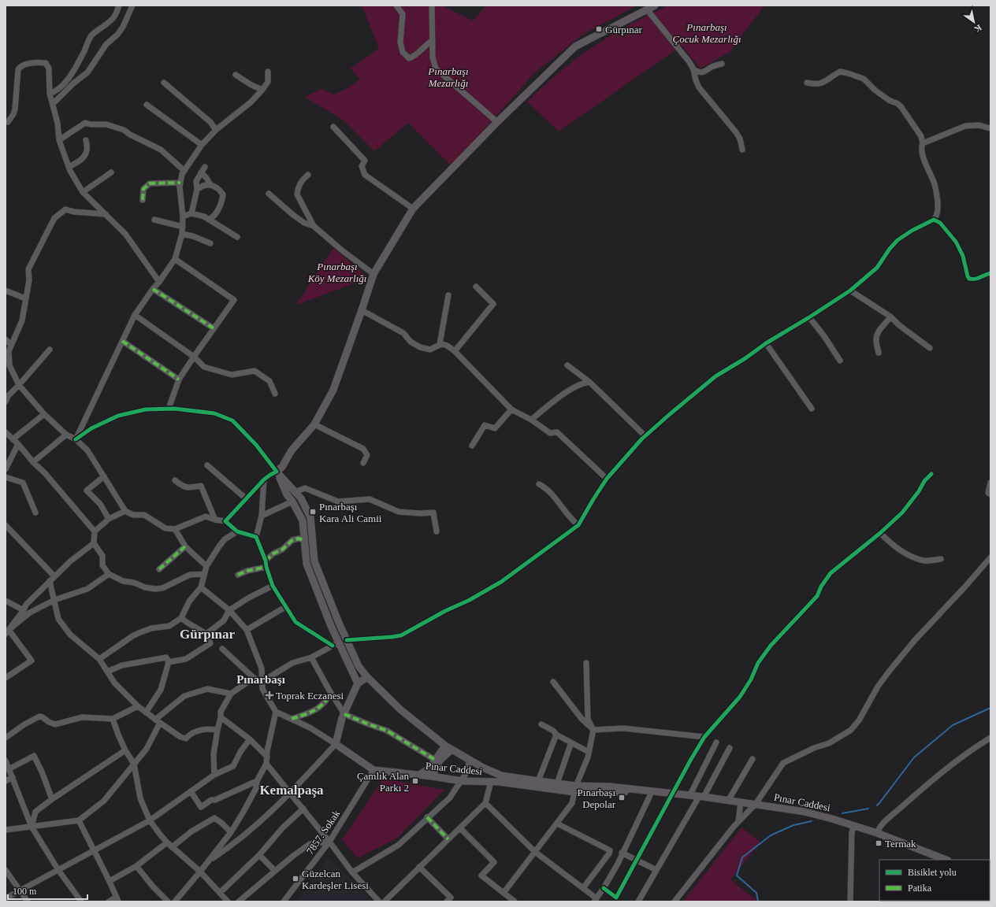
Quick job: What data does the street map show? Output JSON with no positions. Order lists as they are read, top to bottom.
{
  "streets": {
    "main road": ["Pınar Caddesi"],
    "street": ["7857. Sokak"]
  },
  "crossings": [
    ["Pınar Caddesi", "7857. Sokak"]
  ],
  "districts": ["Gürpınar", "Pınarbaşı", "Kemalpaşa"],
  "parks": ["Pınarbaşı Çocuk Mezarlığı", "Pınarbaşı Mezarlığı", "Pınarbaşı Köy Mezarlığı"],
  "places": {
    "transit": [
      "Gürpınar",
      "Pınarbaşı Kara Ali Camii",
      "Çamlık Alan Parkı 2",
      "Pınarbaşı Depolar",
      "Termak",
      "Güzelcan Kardeşler Lisesi"
    ],
    "health": ["Toprak Eczanesi"]
  },
  "legend": ["Bisiklet yolu", "Patika"],
  "scale_bar": "100 m",
  "north": "bottom right"
}
